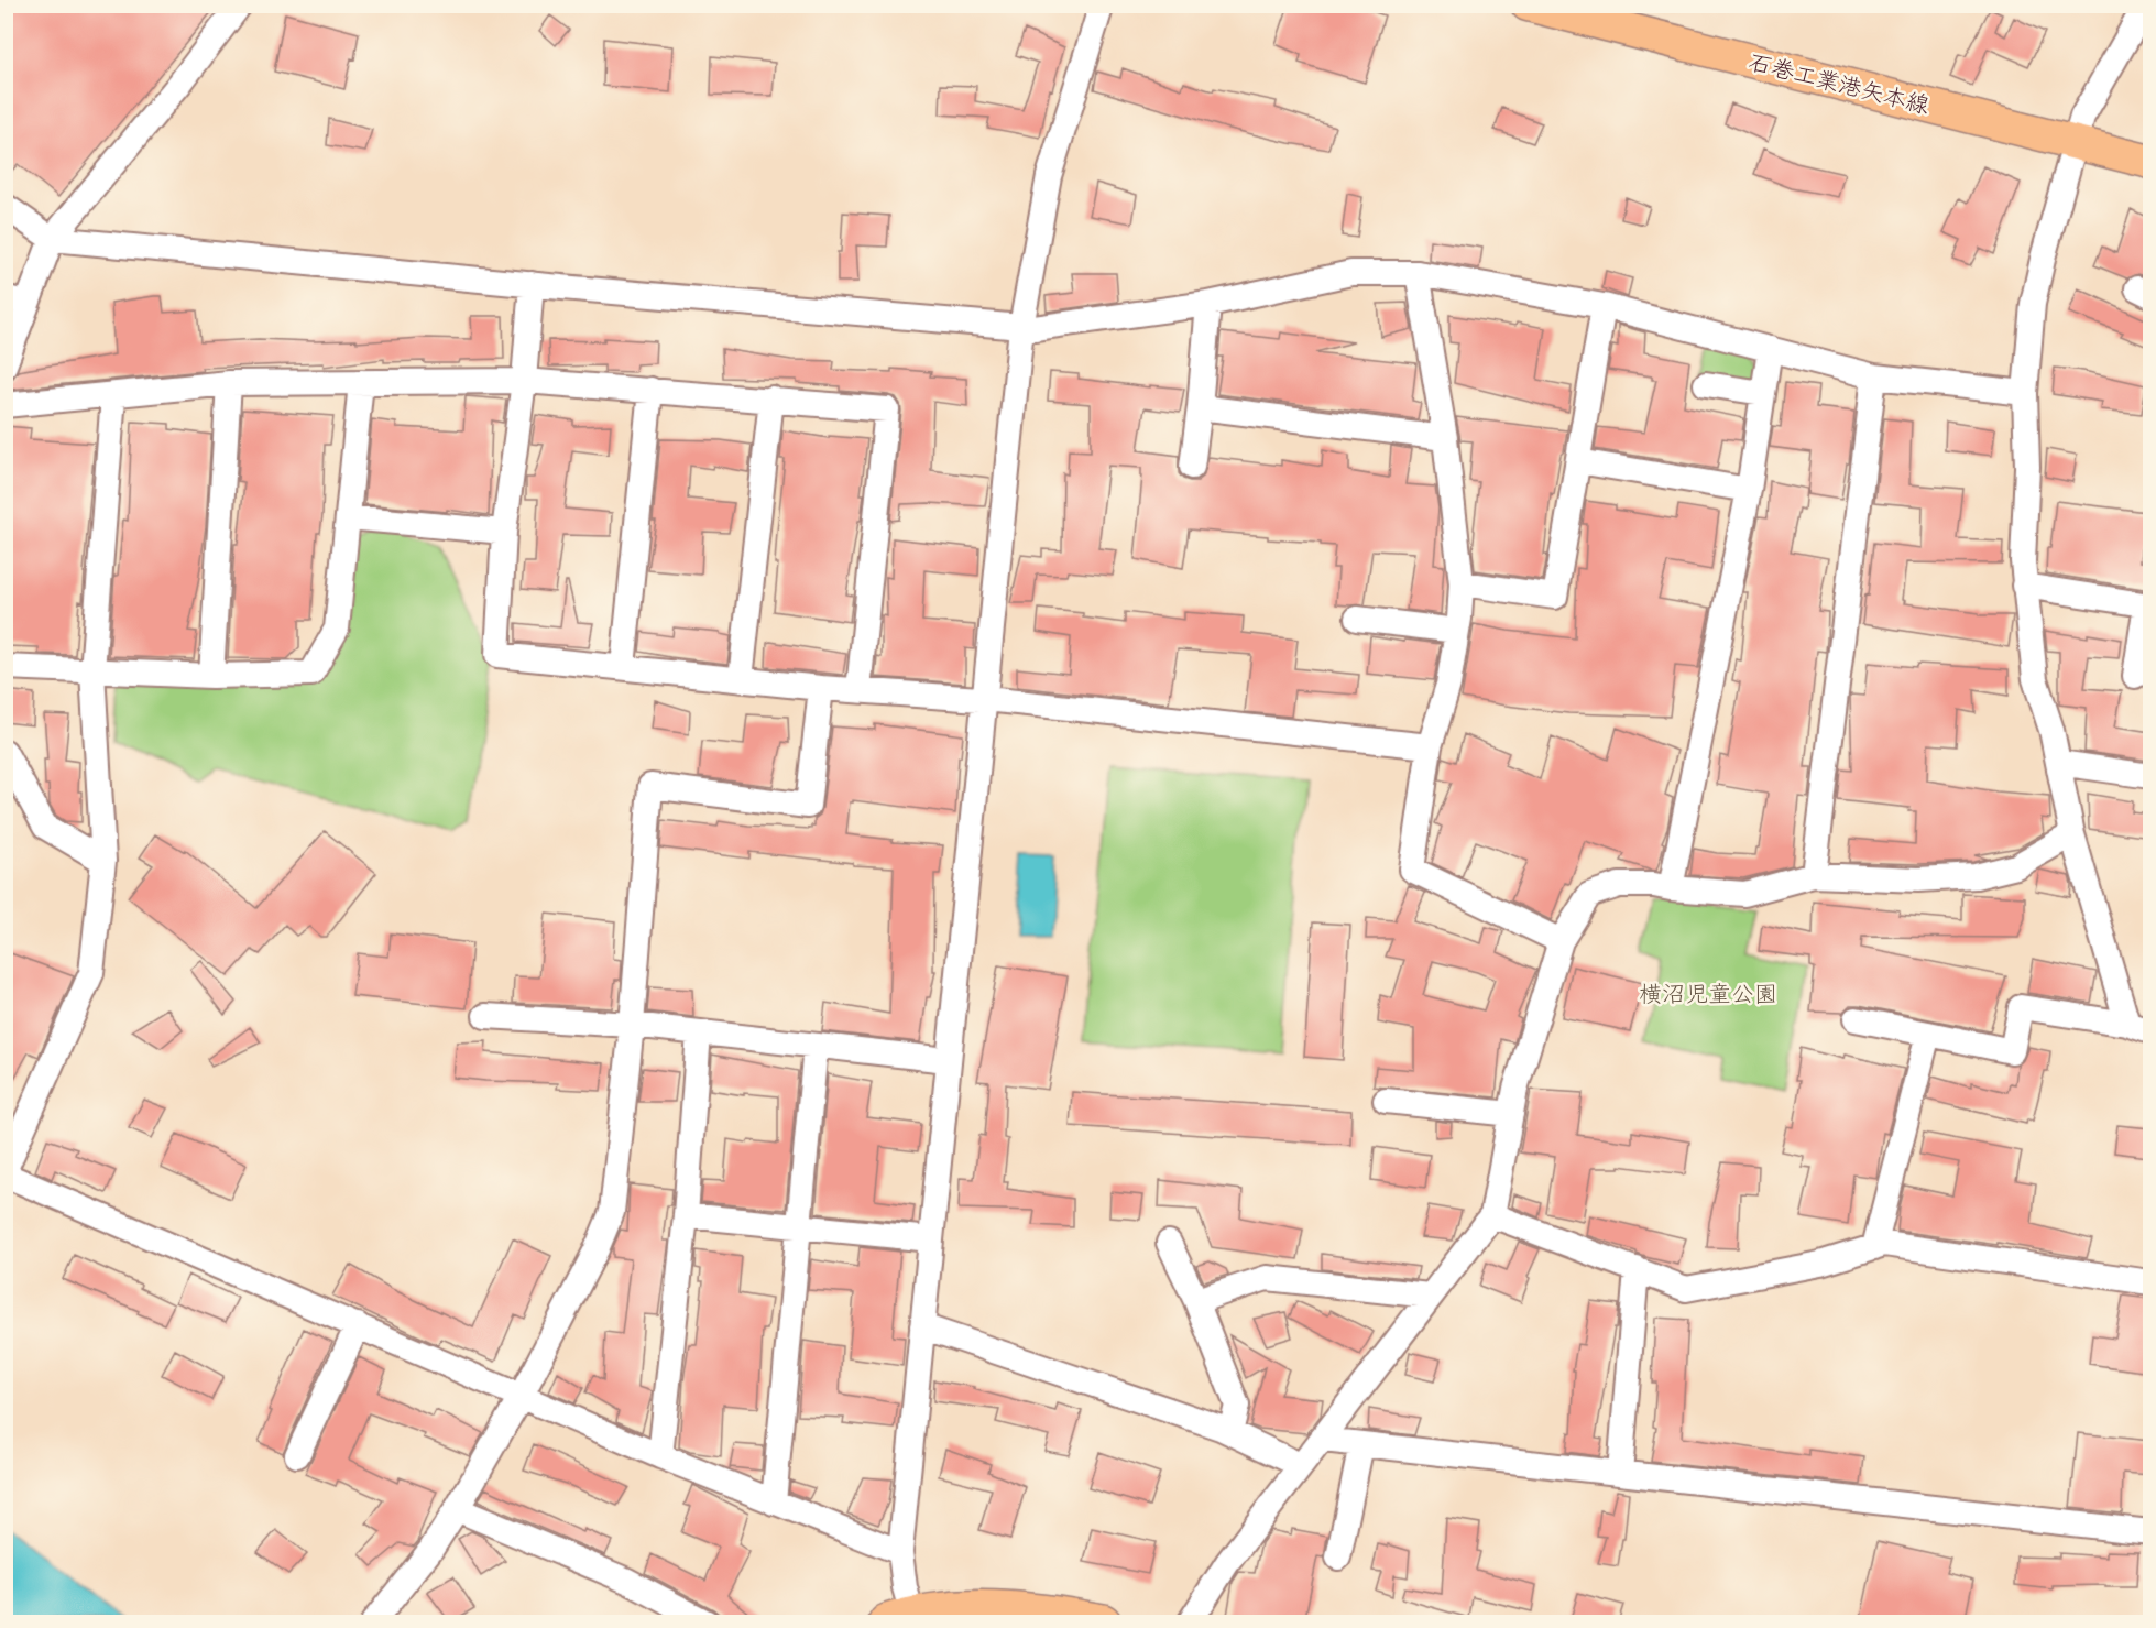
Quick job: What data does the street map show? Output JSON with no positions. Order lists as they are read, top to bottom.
{
  "streets": {
    "main road": ["石巻工業港矢本線"]
  },
  "parks": ["横沼児童公園"]
}
